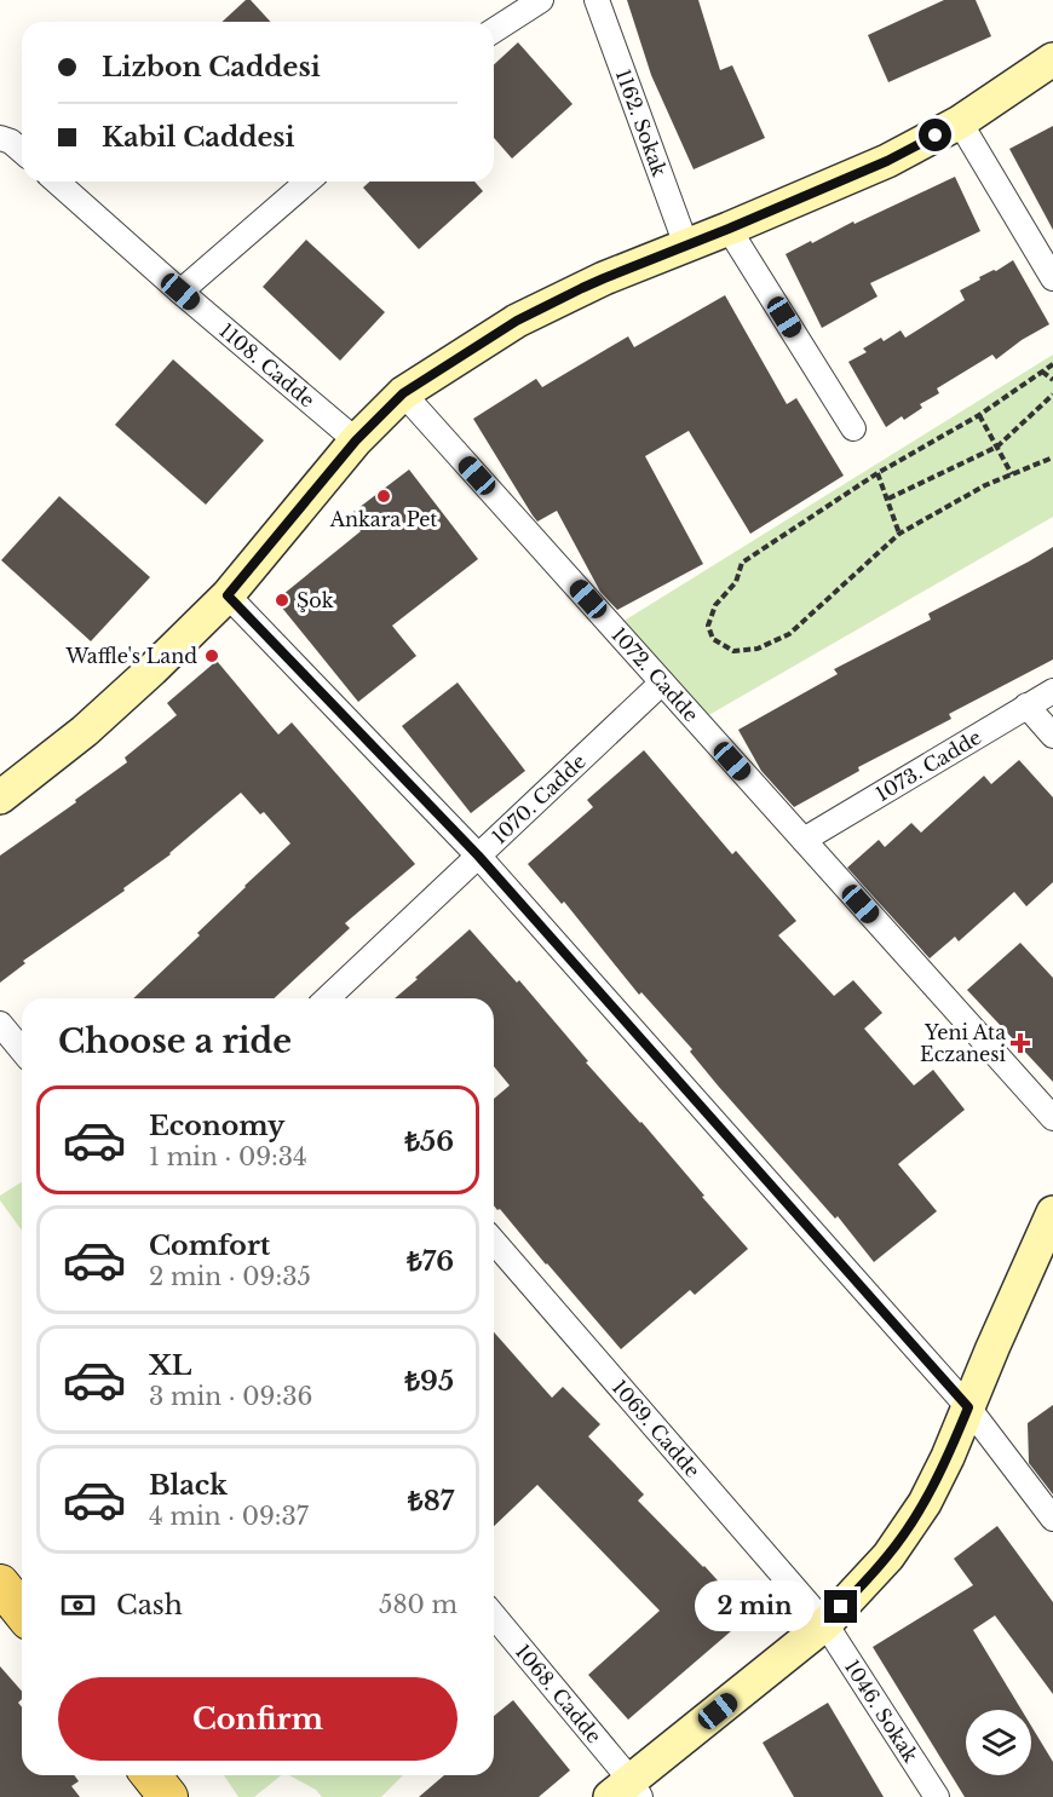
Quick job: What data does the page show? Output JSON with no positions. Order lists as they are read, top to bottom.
{
  "streets": {
    "street": [
      "1162. Sokak",
      "1108. Cadde",
      "1072. Cadde",
      "1073. Cadde",
      "1070. Cadde",
      "1069. Cadde",
      "1068. Cadde",
      "1046. Sokak"
    ]
  },
  "crossings": [
    ["1072. Cadde", "1073. Cadde"],
    ["1072. Cadde", "1070. Cadde"],
    ["1069. Cadde", "1046. Sokak"]
  ],
  "places": {
    "other": ["Ankara Pet", "Şok", "Waffle's Land"],
    "health": ["Yeni Ata Eczanesi"]
  },
  "page": {
    "banner": ["Lizbon Caddesi", "Kabil Caddesi"],
    "heading": "Choose a ride",
    "list": [
      {
        "name": "Economy",
        "note": "1 min · 09:34",
        "value": "₺56"
      },
      {
        "name": "Comfort",
        "note": "2 min · 09:35",
        "value": "₺76"
      },
      {
        "name": "XL",
        "note": "3 min · 09:36",
        "value": "₺95"
      },
      {
        "name": "Black",
        "note": "4 min · 09:37",
        "value": "₺87"
      }
    ],
    "pay": ["Cash", "580 m"],
    "bubble": "2 min",
    "buttons": "Confirm"
  }
}
